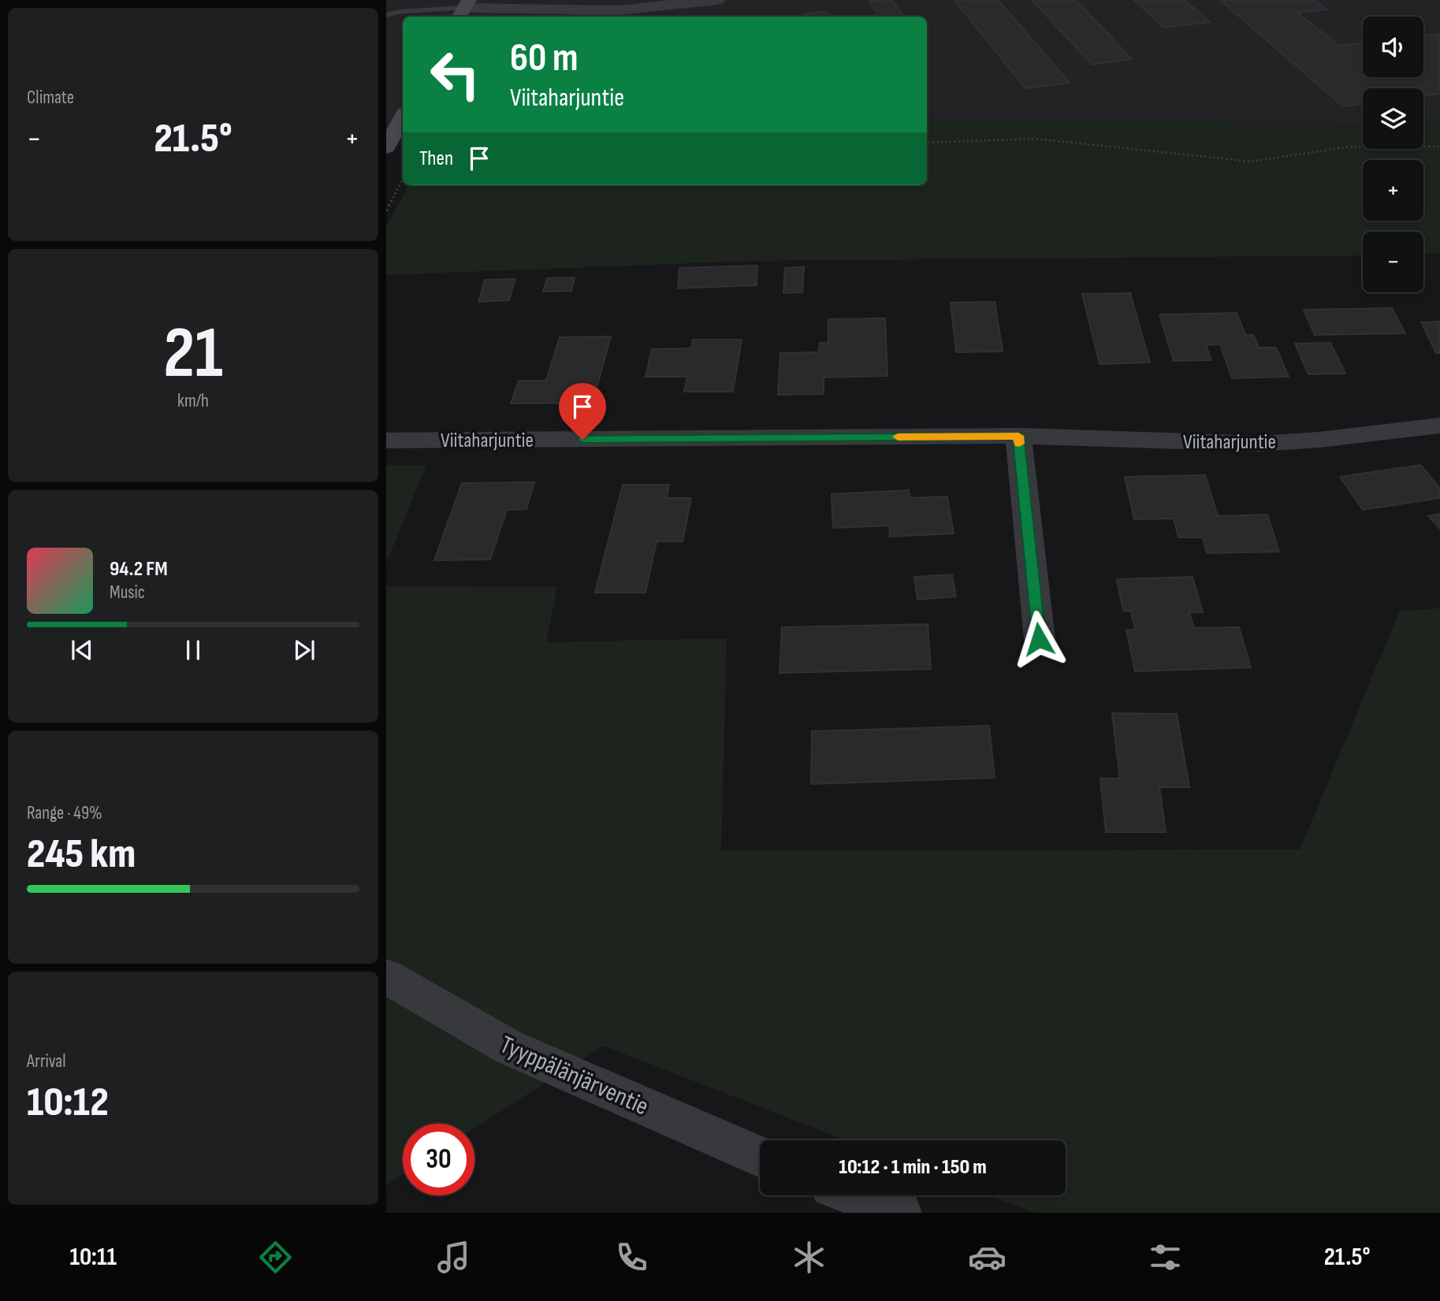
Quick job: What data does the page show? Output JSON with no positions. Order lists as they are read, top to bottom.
{
  "streets": {
    "street": ["Viitaharjuntie", "Tyyppälänjärventie"]
  },
  "page": {
    "tile": [
      "Climate",
      ["21", "km/h"],
      ["Range · 49%", "245 km"],
      ["Arrival", "10:12"]
    ],
    "map_buttons": ["+", "−"],
    "turn": ["60 m", "Viitaharjuntie"],
    "heat": ["−", "21.5°", "+"],
    "then": "Then",
    "song": ["94.2 FM", "Music"],
    "limit": "30",
    "trip": "10:12 · 1 min · 150 m",
    "tabs": ["10:11", "21.5°"]
  }
}
